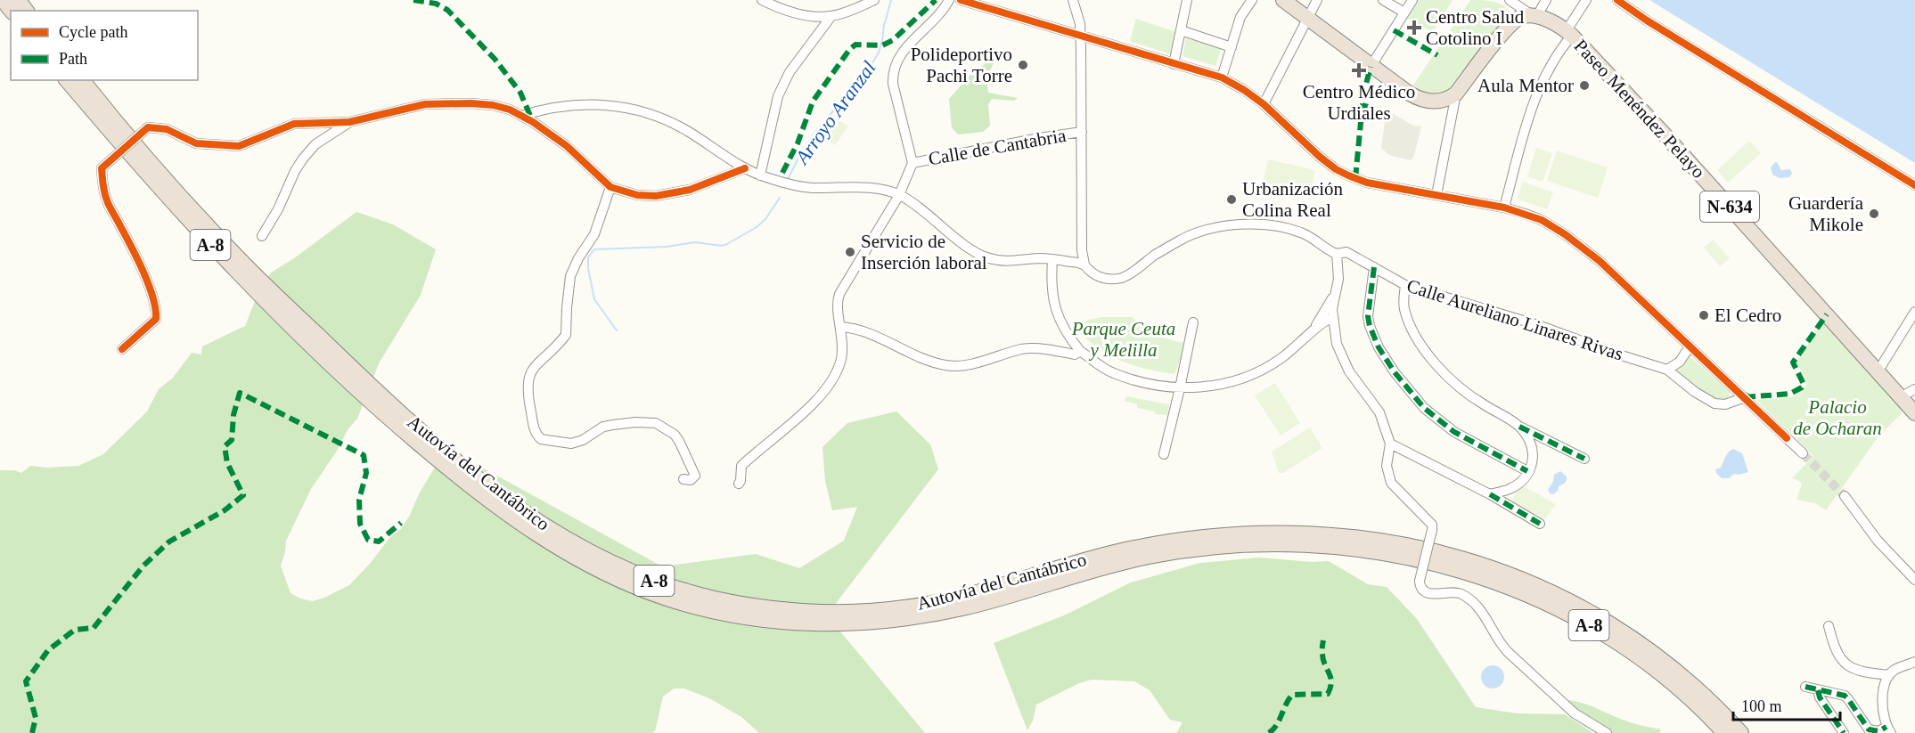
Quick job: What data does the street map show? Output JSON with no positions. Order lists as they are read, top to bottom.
{
  "streets": {
    "highway": [
      "Paseo Menéndez Pelayo",
      "N-634",
      "A-8",
      "Autovía del Cantábrico"
    ],
    "street": ["Calle de Cantabria", "Calle Aureliano Linares Rivas"]
  },
  "water": ["Arroyo Aranzal"],
  "parks": ["Parque Ceuta y Melilla", "Palacio de Ocharan"],
  "places": {
    "health": ["Centro Salud Cotolino I", "Centro Médico Urdiales"],
    "other": [
      "Polideportivo Pachi Torre",
      "Aula Mentor",
      "Urbanización Colina Real",
      "Guardería Mikole",
      "Servicio de Inserción laboral",
      "El Cedro"
    ]
  },
  "legend": ["Cycle path", "Path"],
  "scale_bar": "100 m"
}
